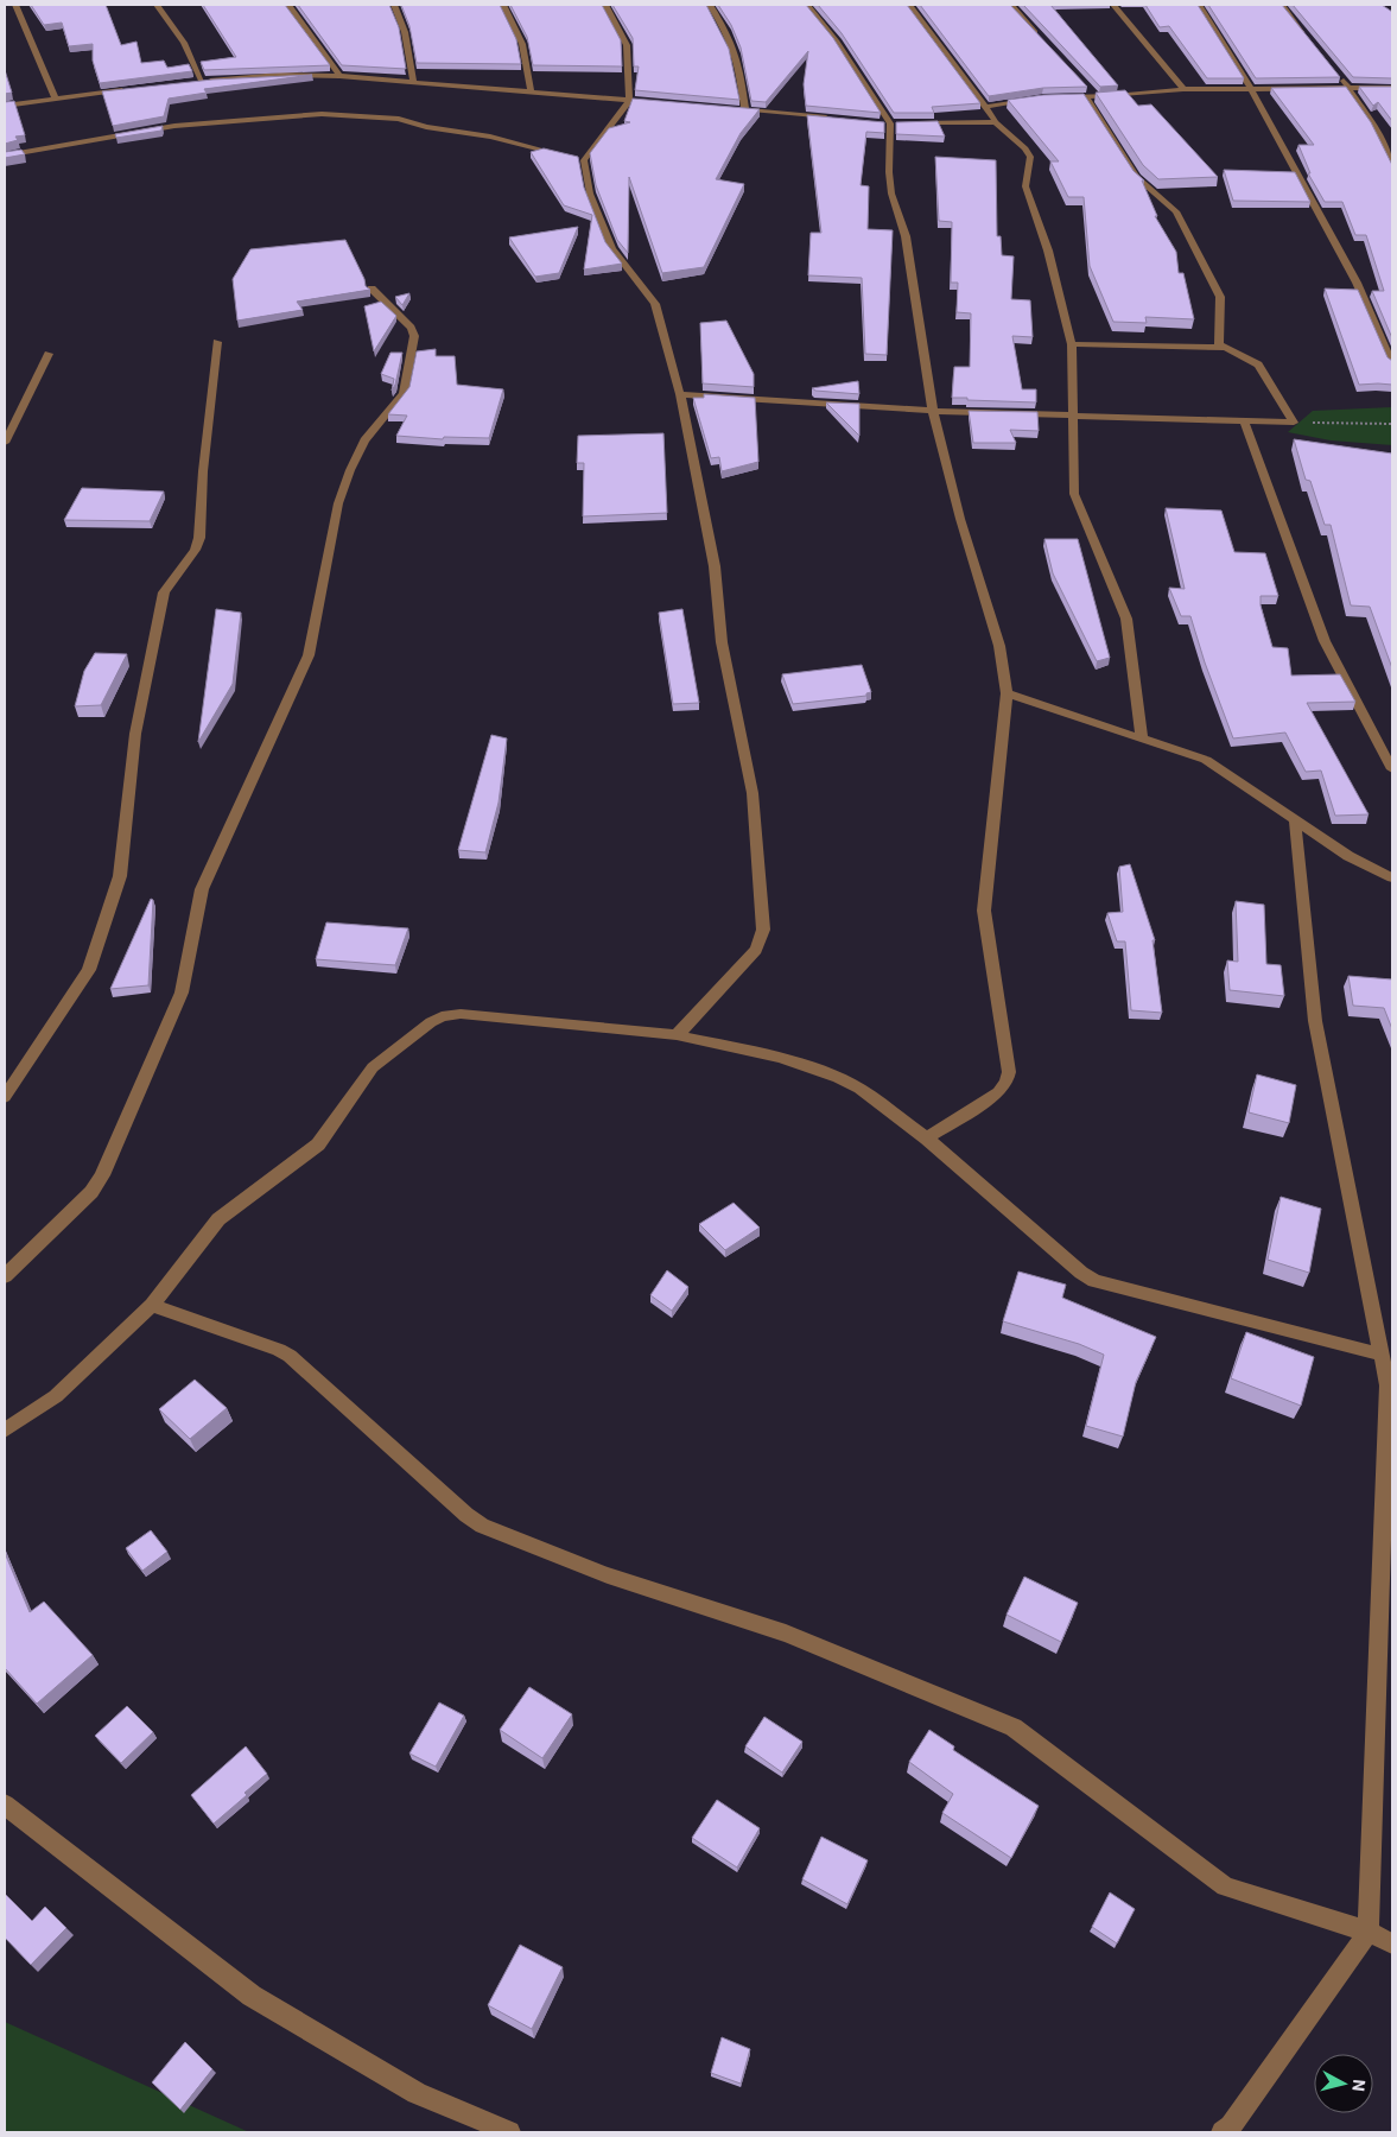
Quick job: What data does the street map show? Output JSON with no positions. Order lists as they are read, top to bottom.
{
  "north": "right"
}
